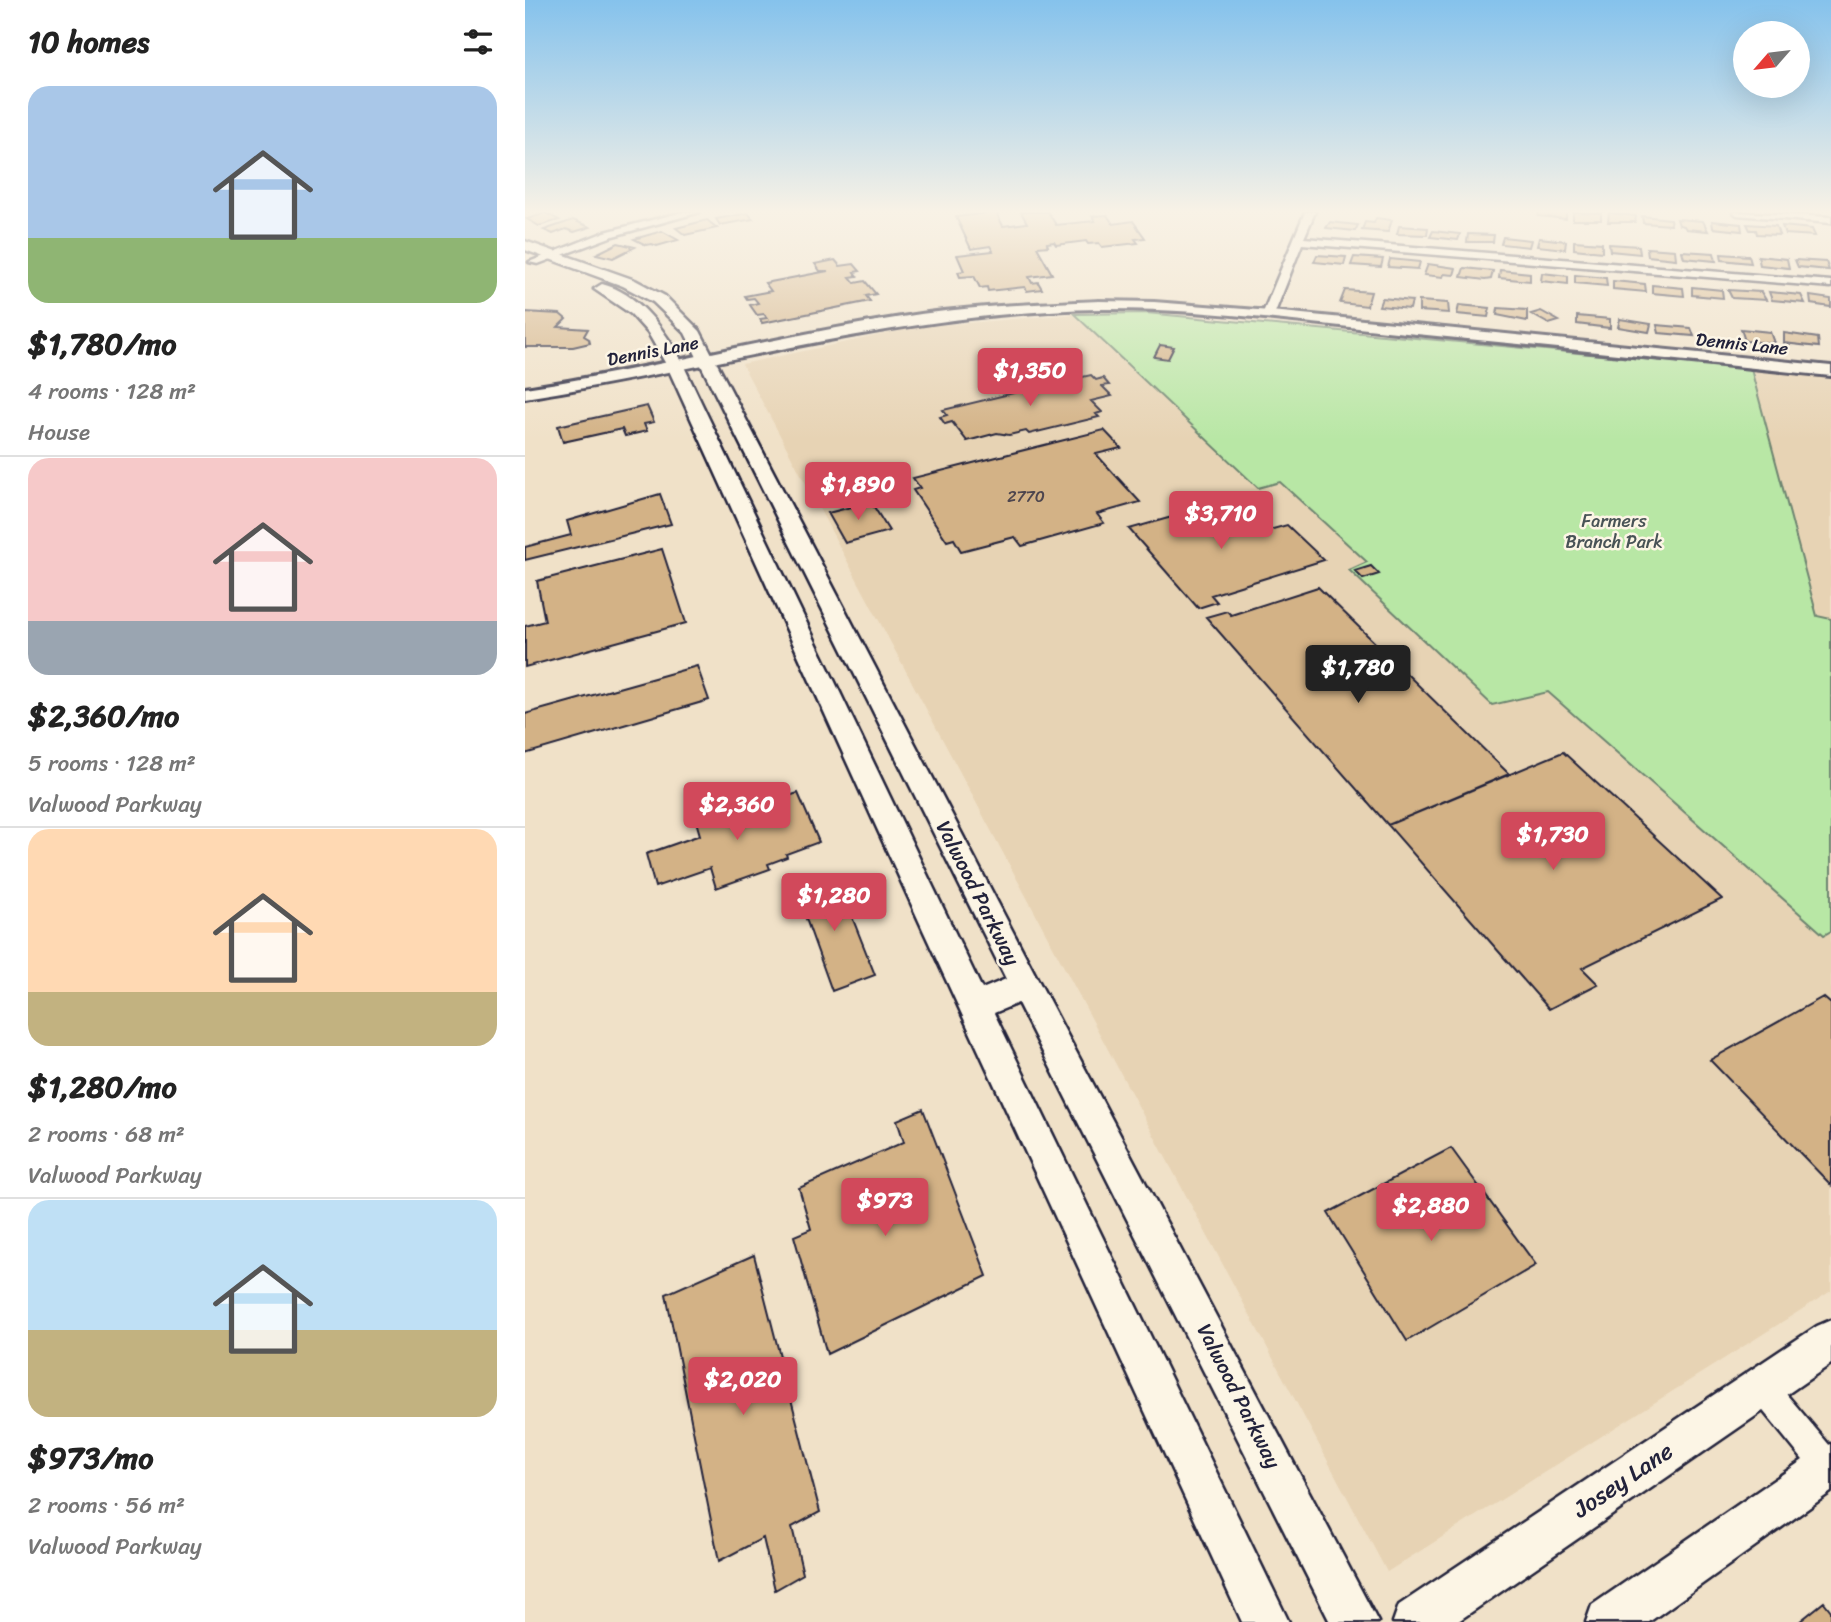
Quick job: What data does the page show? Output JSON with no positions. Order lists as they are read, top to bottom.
{
  "streets": {
    "main road": ["Valwood Parkway", "Josey Lane"],
    "street": ["Dennis Lane"]
  },
  "crossings": [
    ["Dennis Lane", "Valwood Parkway"]
  ],
  "parks": ["Farmers Branch Park"],
  "house_numbers": ["2770"],
  "north": "bottom left",
  "page": {
    "heading": "10 homes",
    "list": [
      {
        "name": "$1,780/mo",
        "note": "4 rooms · 128 m² · House"
      },
      {
        "name": "$2,360/mo",
        "note": "5 rooms · 128 m² · Valwood Parkway"
      },
      {
        "name": "$1,280/mo",
        "note": "2 rooms · 68 m² · Valwood Parkway"
      },
      {
        "name": "$973/mo",
        "note": "2 rooms · 56 m² · Valwood Parkway"
      }
    ],
    "price": [
      "$1,350",
      "$1,890",
      "$3,710",
      "$1,780",
      "$2,360",
      "$1,730",
      "$1,280",
      "$973",
      "$2,880",
      "$2,020"
    ]
  }
}
